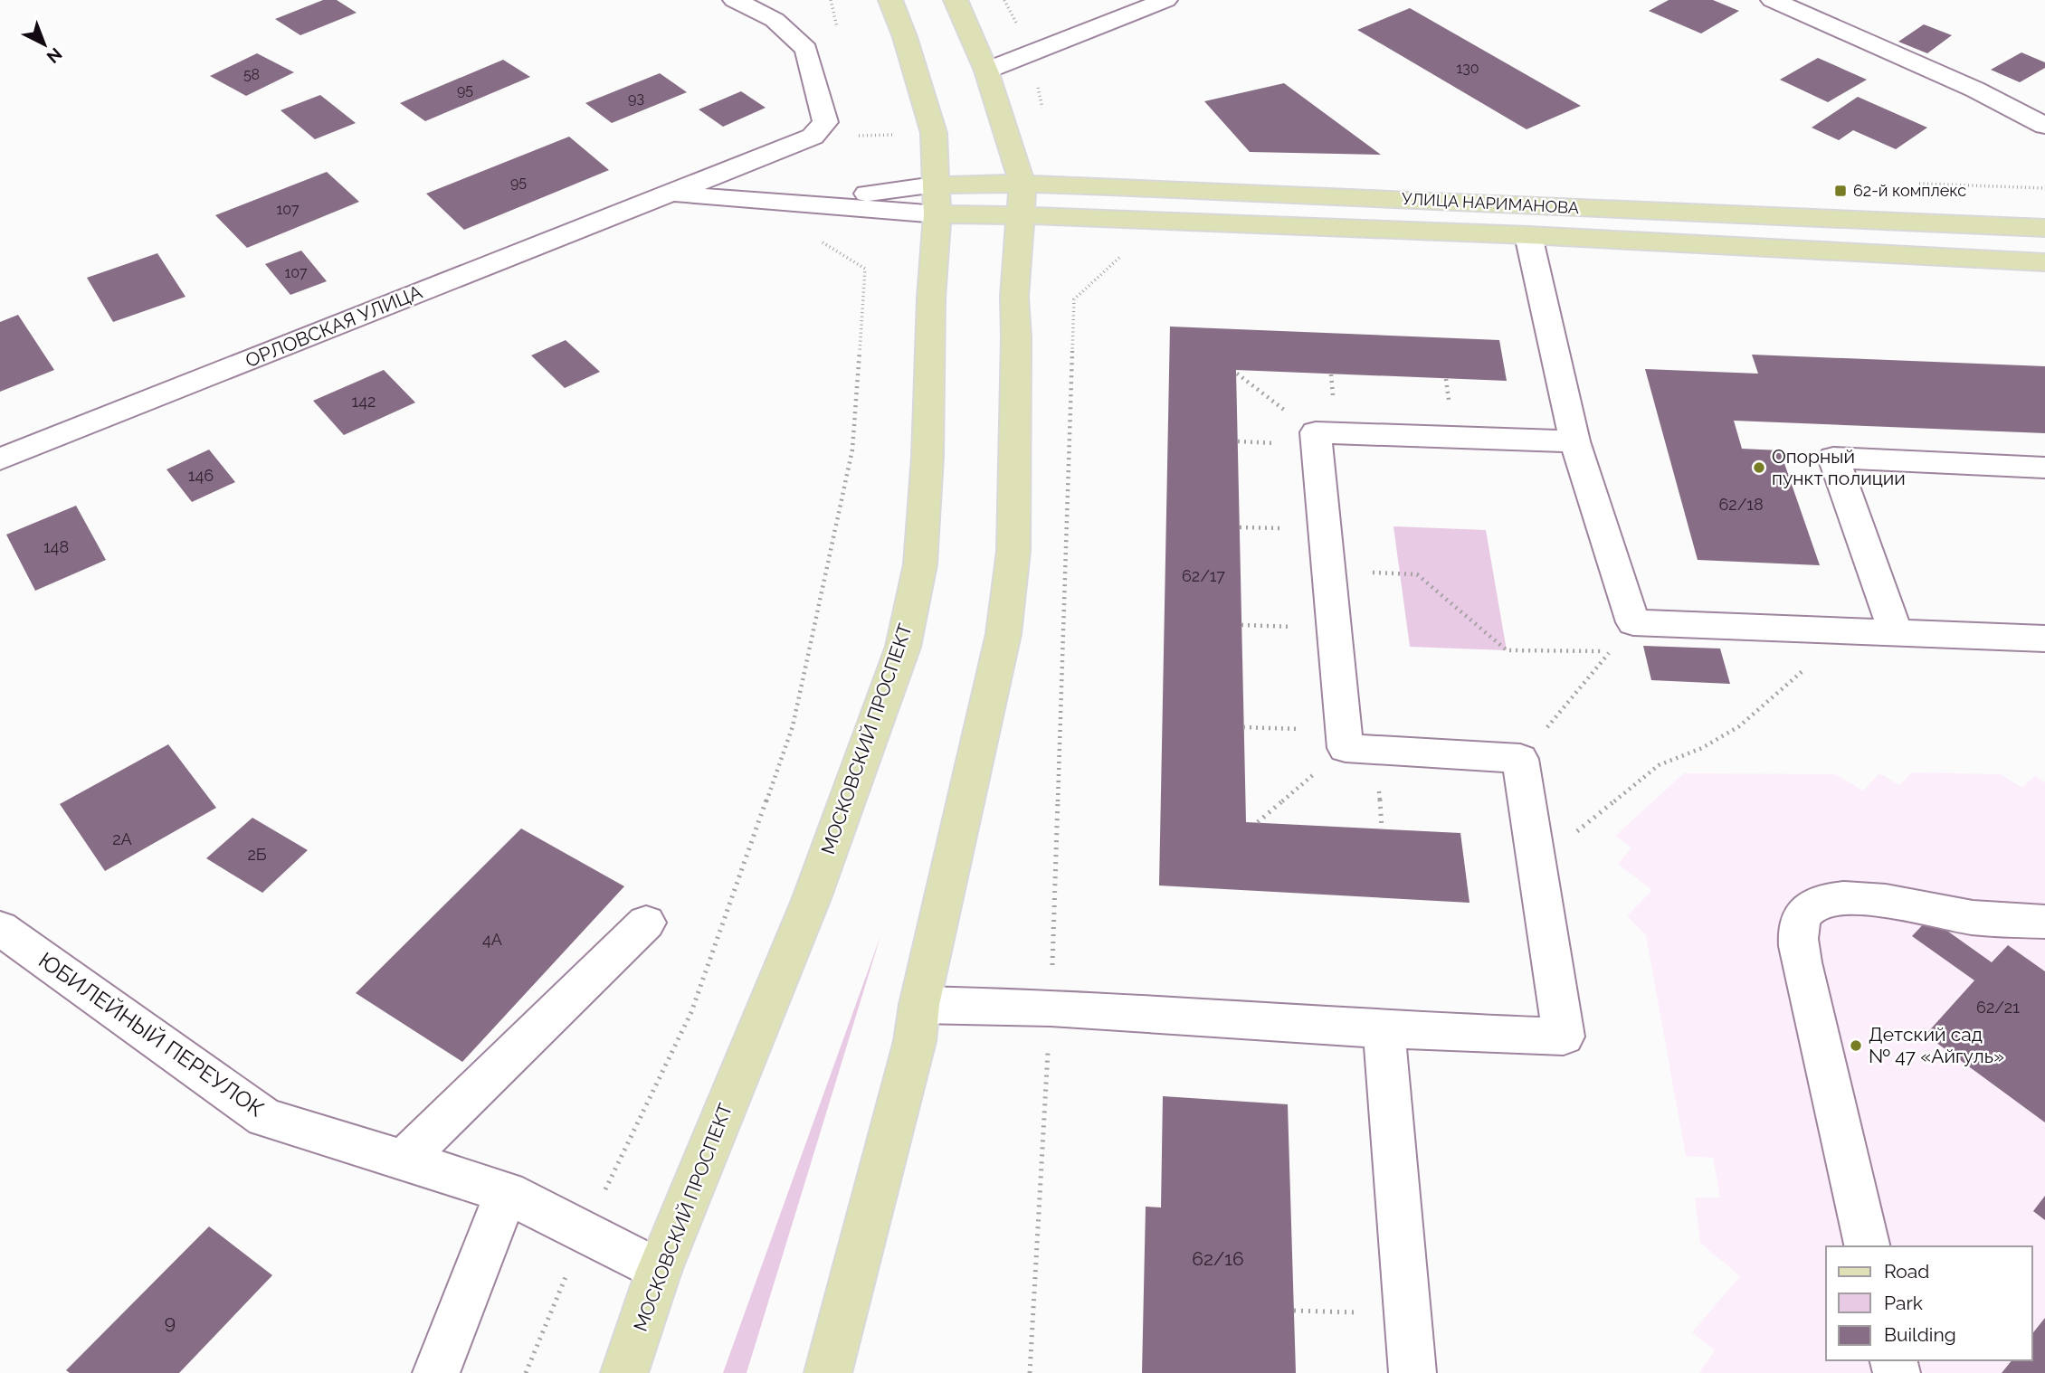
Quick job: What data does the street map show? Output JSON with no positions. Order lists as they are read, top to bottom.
{
  "streets": {
    "main road": ["УЛИЦА НАРИМАНОВА", "МОСКОВСКИЙ ПРОСПЕКТ"],
    "street": ["ОРЛОВСКАЯ УЛИЦА", "ЮБИЛЕЙНЫЙ ПЕРЕУЛОК"]
  },
  "crossings": [
    ["МОСКОВСКИЙ ПРОСПЕКТ", "ЮБИЛЕЙНЫЙ ПЕРЕУЛОК"]
  ],
  "places": {
    "transit": ["62-й комплекс"],
    "other": ["Опорный пункт полиции", "Детский сад № 47 «Айгуль»"]
  },
  "house_numbers": [
    "130",
    "58",
    "95",
    "93",
    "95",
    "107",
    "107",
    "142",
    "146",
    "62/18",
    "148",
    "62/17",
    "2А",
    "2Б",
    "4А",
    "62/21",
    "62/16",
    "9"
  ],
  "legend": ["Road", "Park", "Building"],
  "north": "bottom right"
}
